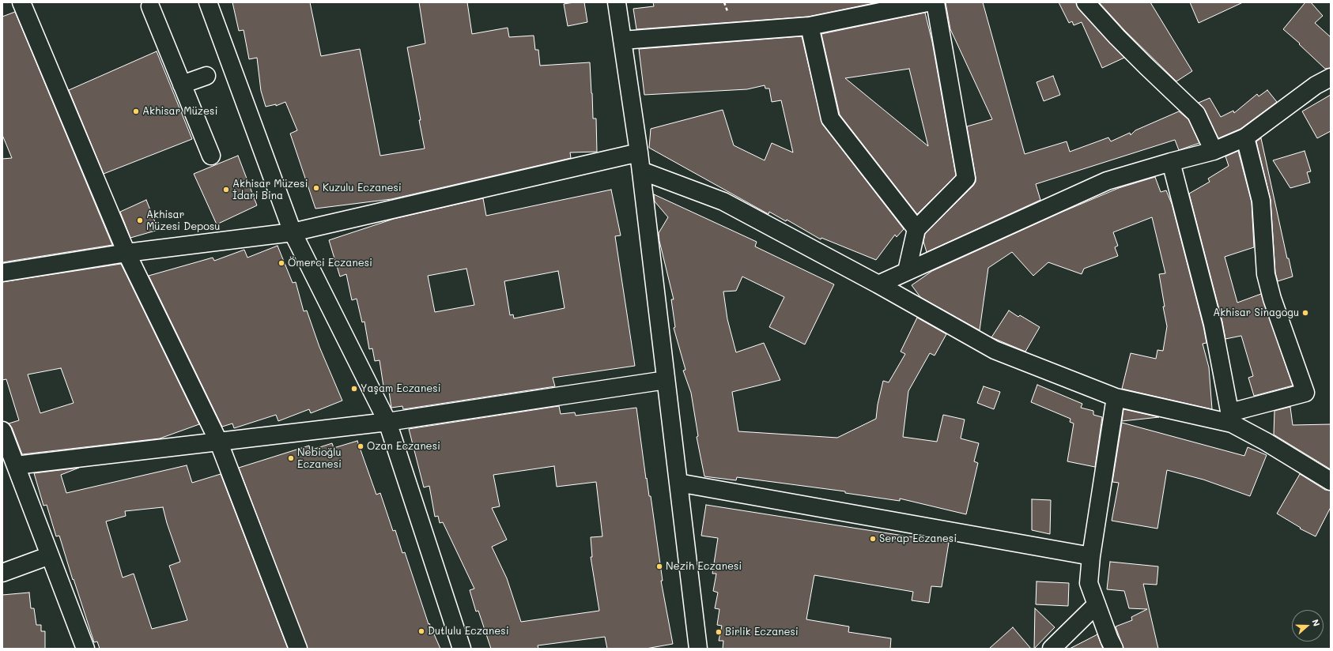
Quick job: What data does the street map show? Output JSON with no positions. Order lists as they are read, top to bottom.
{
  "places": [
    "Akhisar Müzesi",
    "Kuzulu Eczanesi",
    "Akhisar Müzesi İdari Bina",
    "Akhisar Müzesi Deposu",
    "Ömerci Eczanesi",
    "Akhisar Sinagogu",
    "Yaşam Eczanesi",
    "Ozan Eczanesi",
    "Nebioğlu Eczanesi",
    "Serap Eczanesi",
    "Nezih Eczanesi",
    "Dutlulu Eczanesi",
    "Birlik Eczanesi"
  ],
  "north": "right"
}
